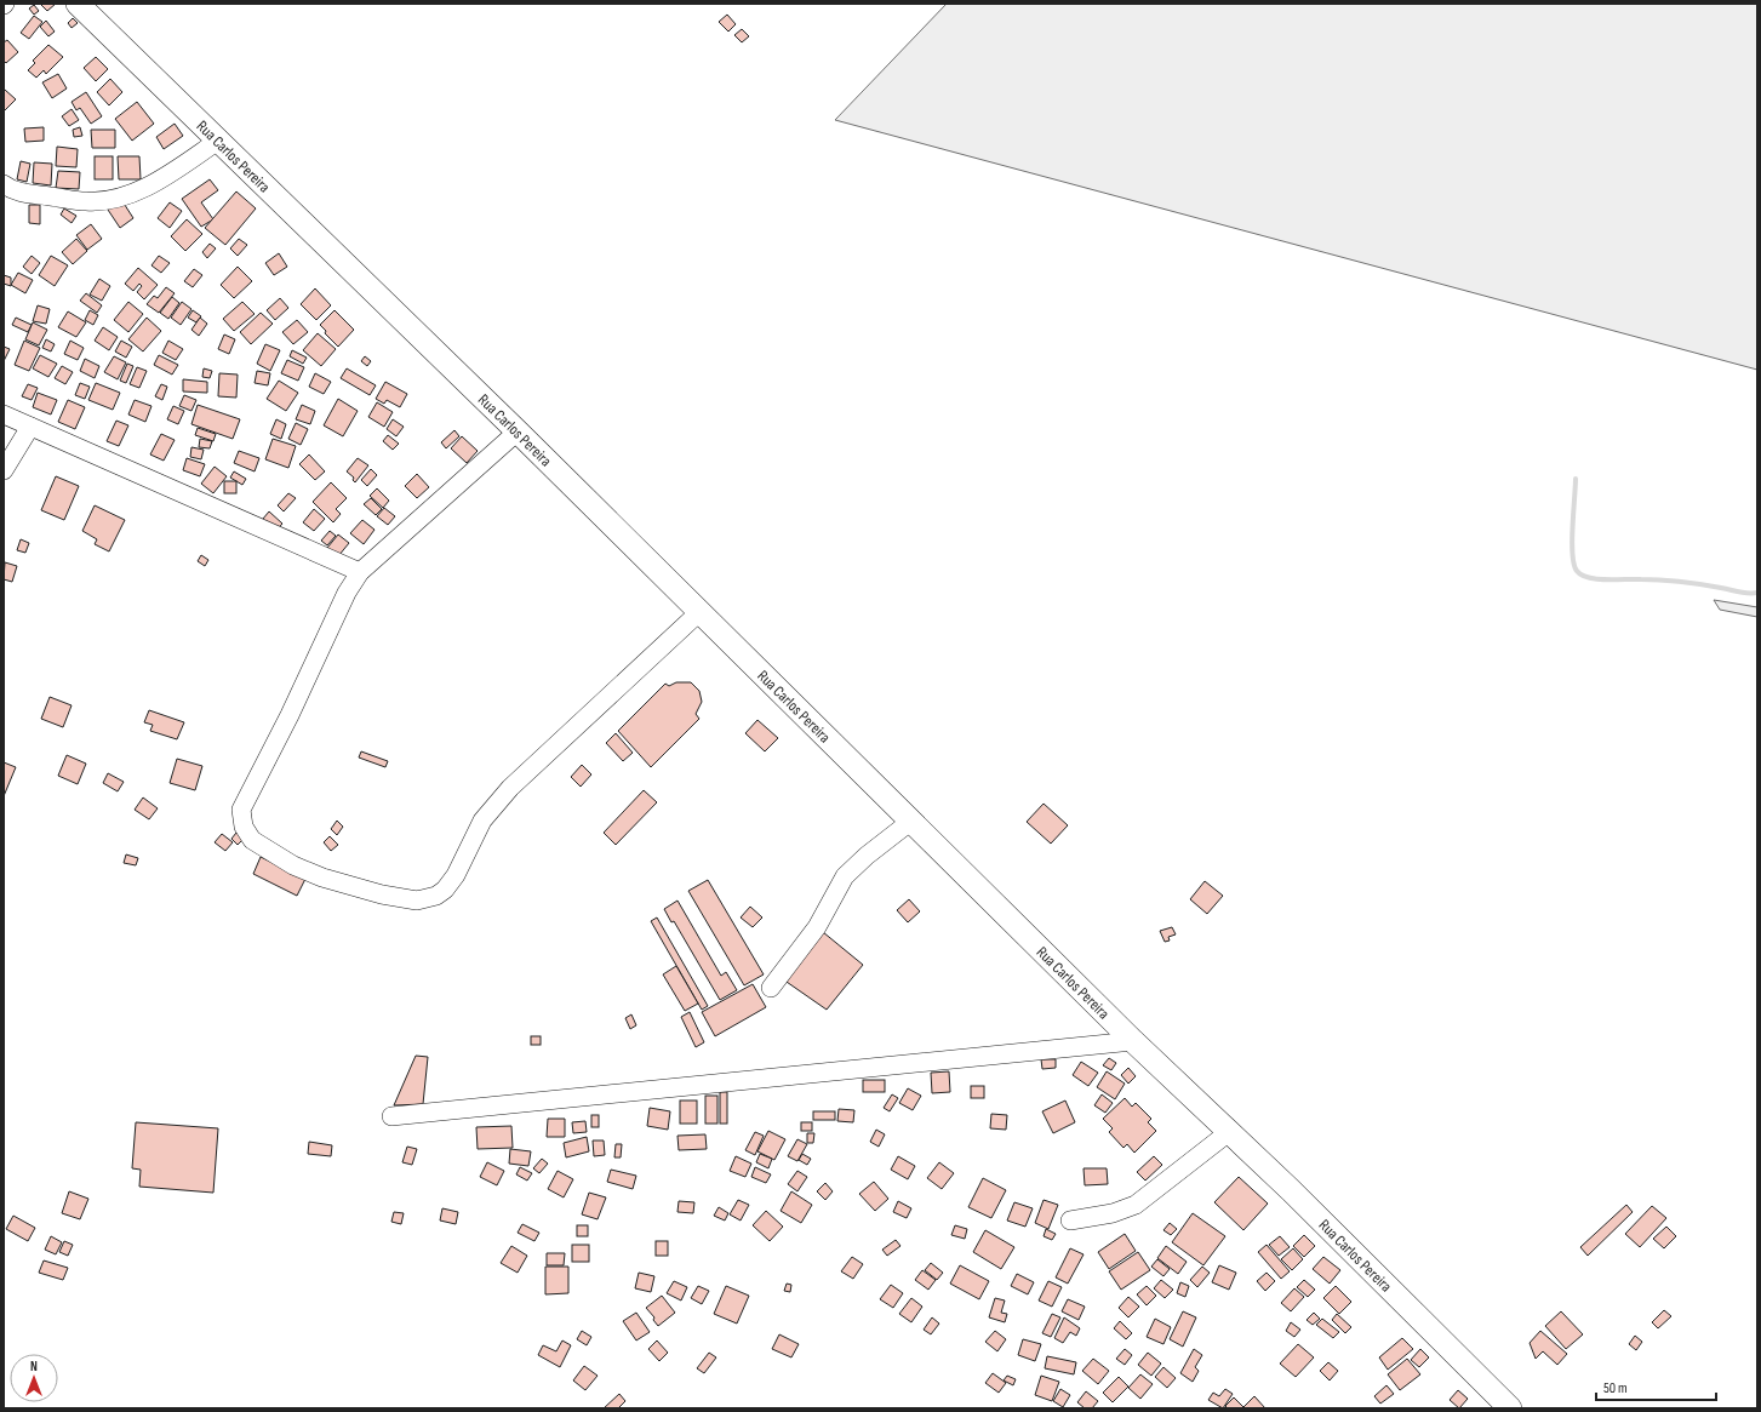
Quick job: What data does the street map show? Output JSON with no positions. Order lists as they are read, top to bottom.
{
  "streets": {
    "main road": ["Rua Carlos Pereira"]
  },
  "scale_bar": "50 m",
  "north": "top"
}
